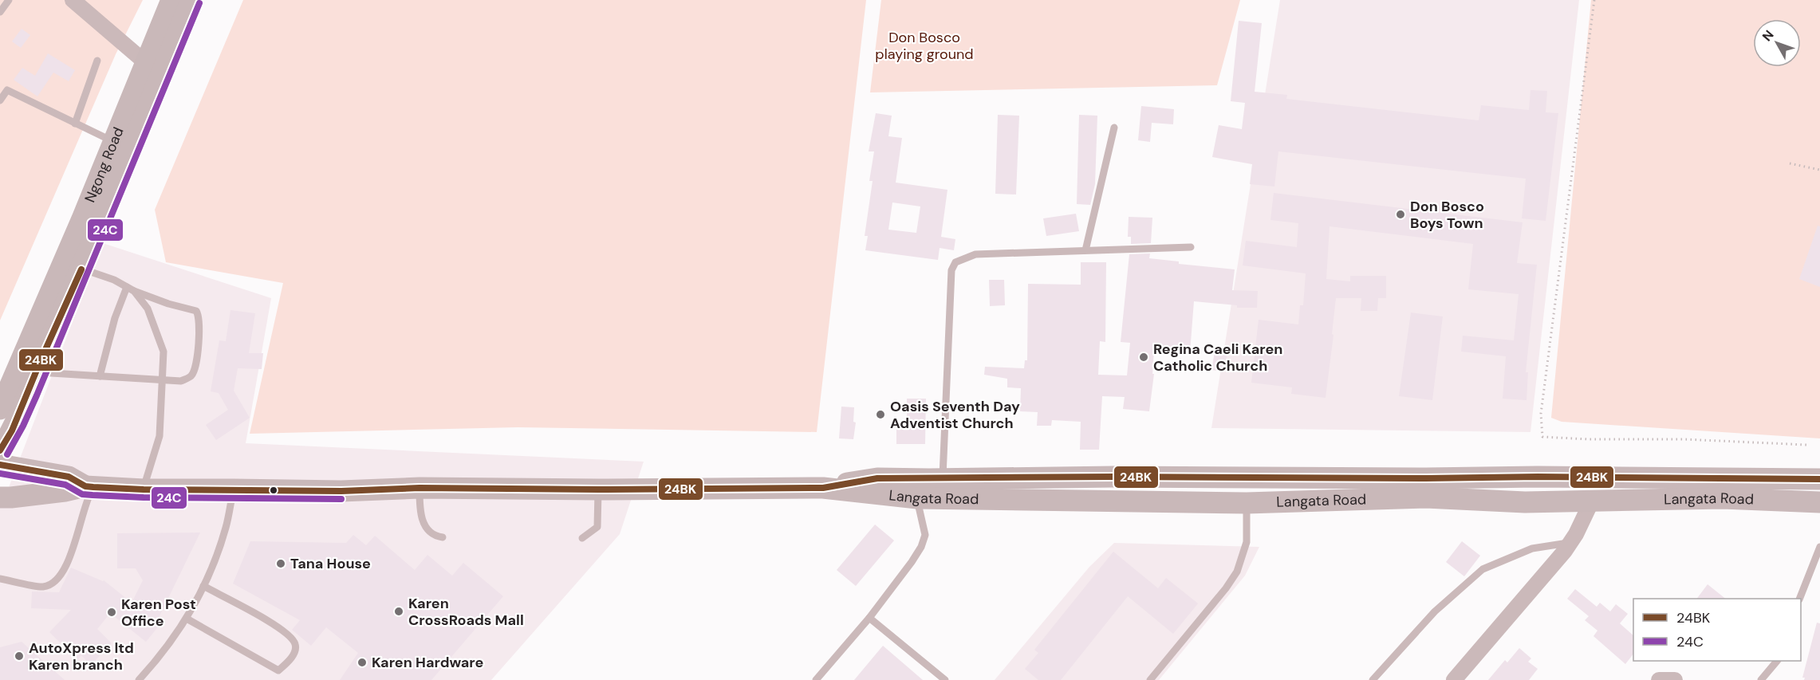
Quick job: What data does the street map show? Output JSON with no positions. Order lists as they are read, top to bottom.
{
  "streets": {
    "main road": ["Ngong Road", "Langata Road"]
  },
  "parks": ["Don Bosco playing ground"],
  "places": [
    "Don Bosco Boys Town",
    "Regina Caeli Karen Catholic Church",
    "Oasis Seventh Day Adventist Church",
    "Tana House",
    "Karen CrossRoads Mall",
    "Karen Post Office",
    "AutoXpress ltd Karen branch",
    "Karen Hardware"
  ],
  "lines": ["transit line 24C", "transit line 24BK"],
  "legend": ["24BK", "24C"],
  "north": "top left"
}
